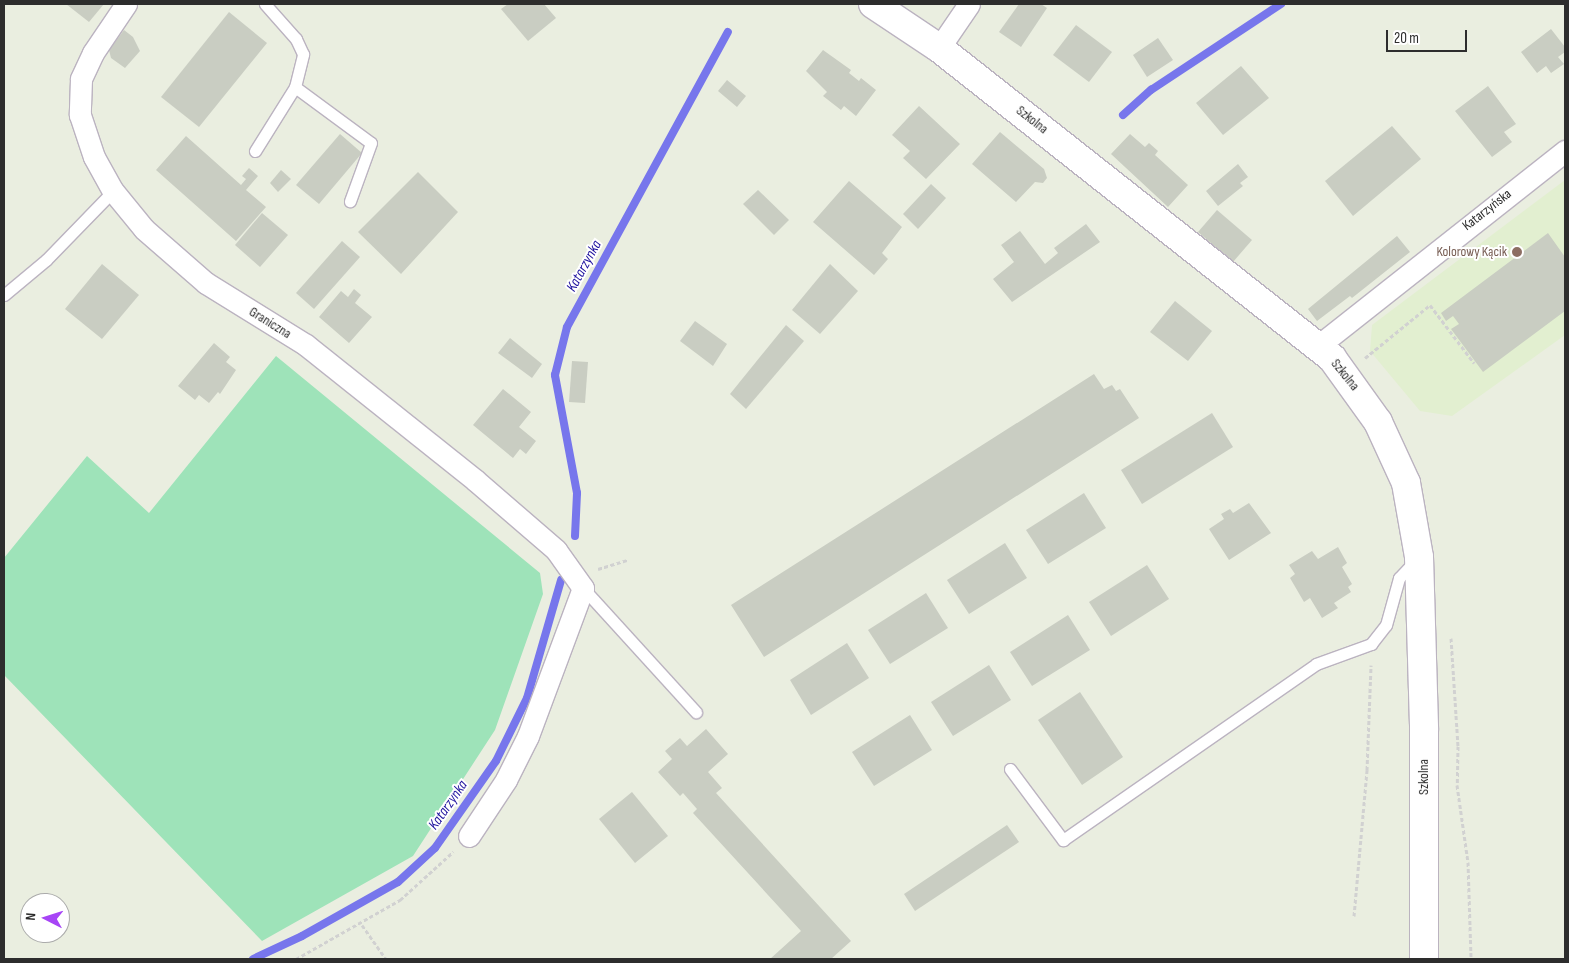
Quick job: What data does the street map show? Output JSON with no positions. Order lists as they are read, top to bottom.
{
  "streets": {
    "street": ["Szkolna", "Katarzyńska", "Graniczna"]
  },
  "crossings": [
    ["Szkolna", "Katarzyńska"]
  ],
  "water": ["Katarzynka"],
  "places": ["Kolorowy Kącik"],
  "scale_bar": "20 m",
  "north": "left"
}
